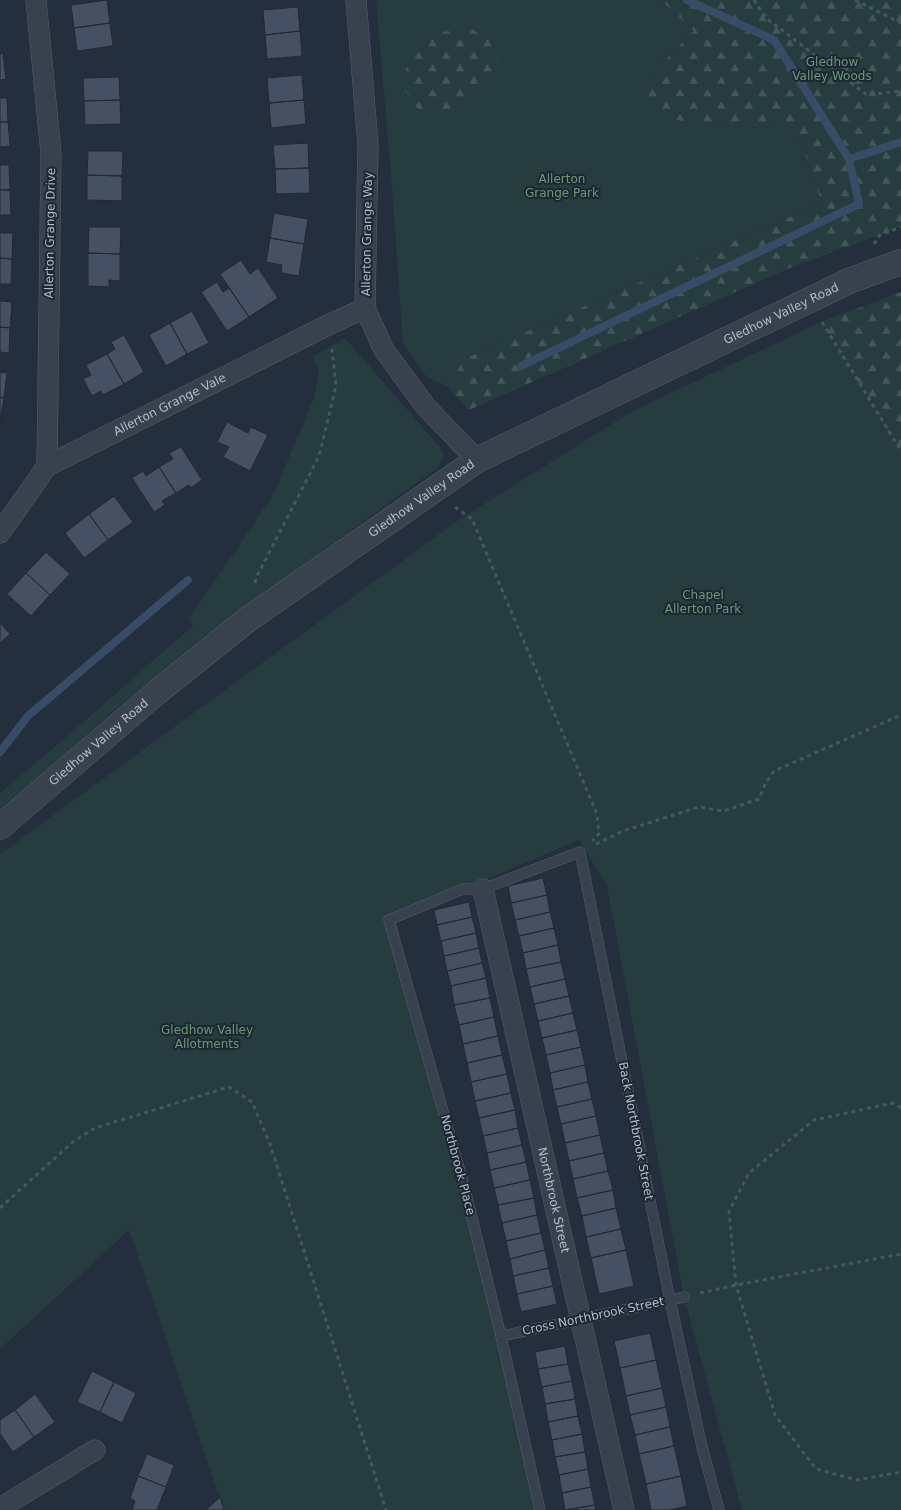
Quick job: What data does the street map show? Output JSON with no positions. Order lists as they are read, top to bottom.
{
  "streets": {
    "street": [
      "Allerton Grange Drive",
      "Allerton Grange Way",
      "Gledhow Valley Road",
      "Allerton Grange Vale",
      "Northbrook Street"
    ],
    "lane": ["Back Northbrook Street", "Northbrook Place", "Cross Northbrook Street"]
  },
  "crossings": [
    ["Allerton Grange Drive", "Allerton Grange Vale"],
    ["Allerton Grange Way", "Gledhow Valley Road"],
    ["Allerton Grange Way", "Allerton Grange Vale"],
    ["Back Northbrook Street", "Cross Northbrook Street"],
    ["Northbrook Place", "Northbrook Street"],
    ["Northbrook Place", "Cross Northbrook Street"],
    ["Northbrook Street", "Cross Northbrook Street"]
  ],
  "parks": [
    "Gledhow Valley Woods",
    "Allerton Grange Park",
    "Chapel Allerton Park",
    "Gledhow Valley Allotments"
  ]
}
